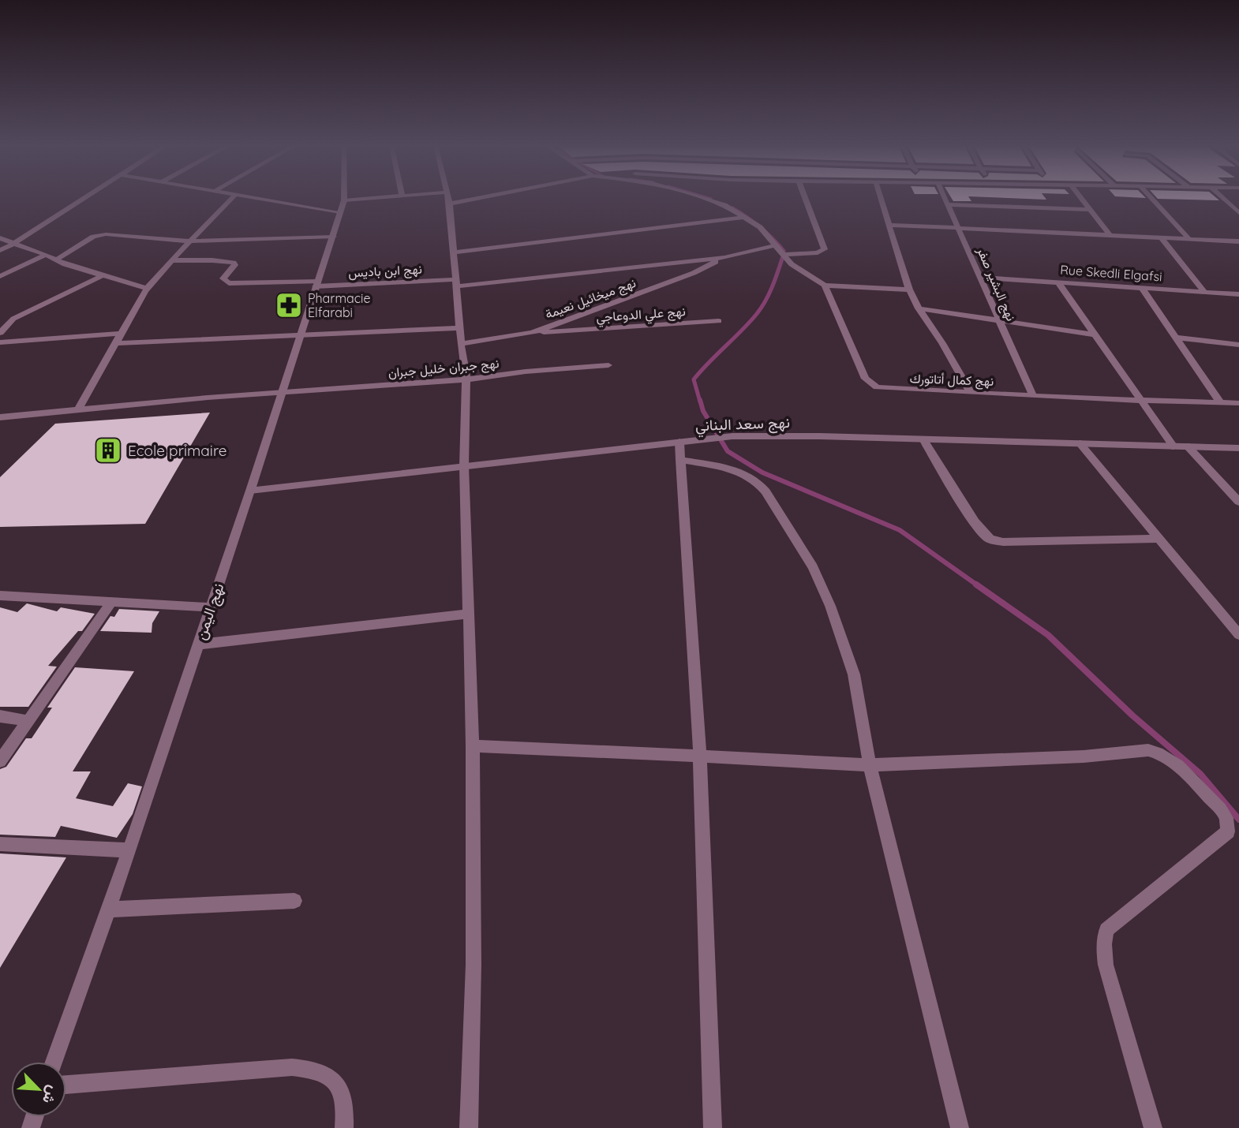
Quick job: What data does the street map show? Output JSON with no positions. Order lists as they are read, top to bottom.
{
  "streets": {
    "street": [
      "نهج ابن باديس",
      "Rue Skedli Elgafsi",
      "نهج البشير صفر",
      "نهج ميخائيل نعيمة",
      "نهج علي الدوعاجي",
      "نهج جبران خليل جبران",
      "نهج كمال أتاتورك",
      "نهج سعد البناني",
      "نهج اليمن"
    ]
  },
  "crossings": [
    ["نهج ابن باديس", "نهج ميخائيل نعيمة"],
    ["نهج ابن باديس", "نهج اليمن"],
    ["Rue Skedli Elgafsi", "نهج البشير صفر"],
    ["نهج البشير صفر", "نهج كمال أتاتورك"],
    ["نهج ميخائيل نعيمة", "نهج علي الدوعاجي"],
    ["نهج جبران خليل جبران", "نهج اليمن"],
    ["نهج سعد البناني", "نهج اليمن"]
  ],
  "places": {
    "pharmacy": ["Pharmacie Elfarabi"],
    "building": ["Ecole primaire"]
  },
  "north": "bottom right"
}
